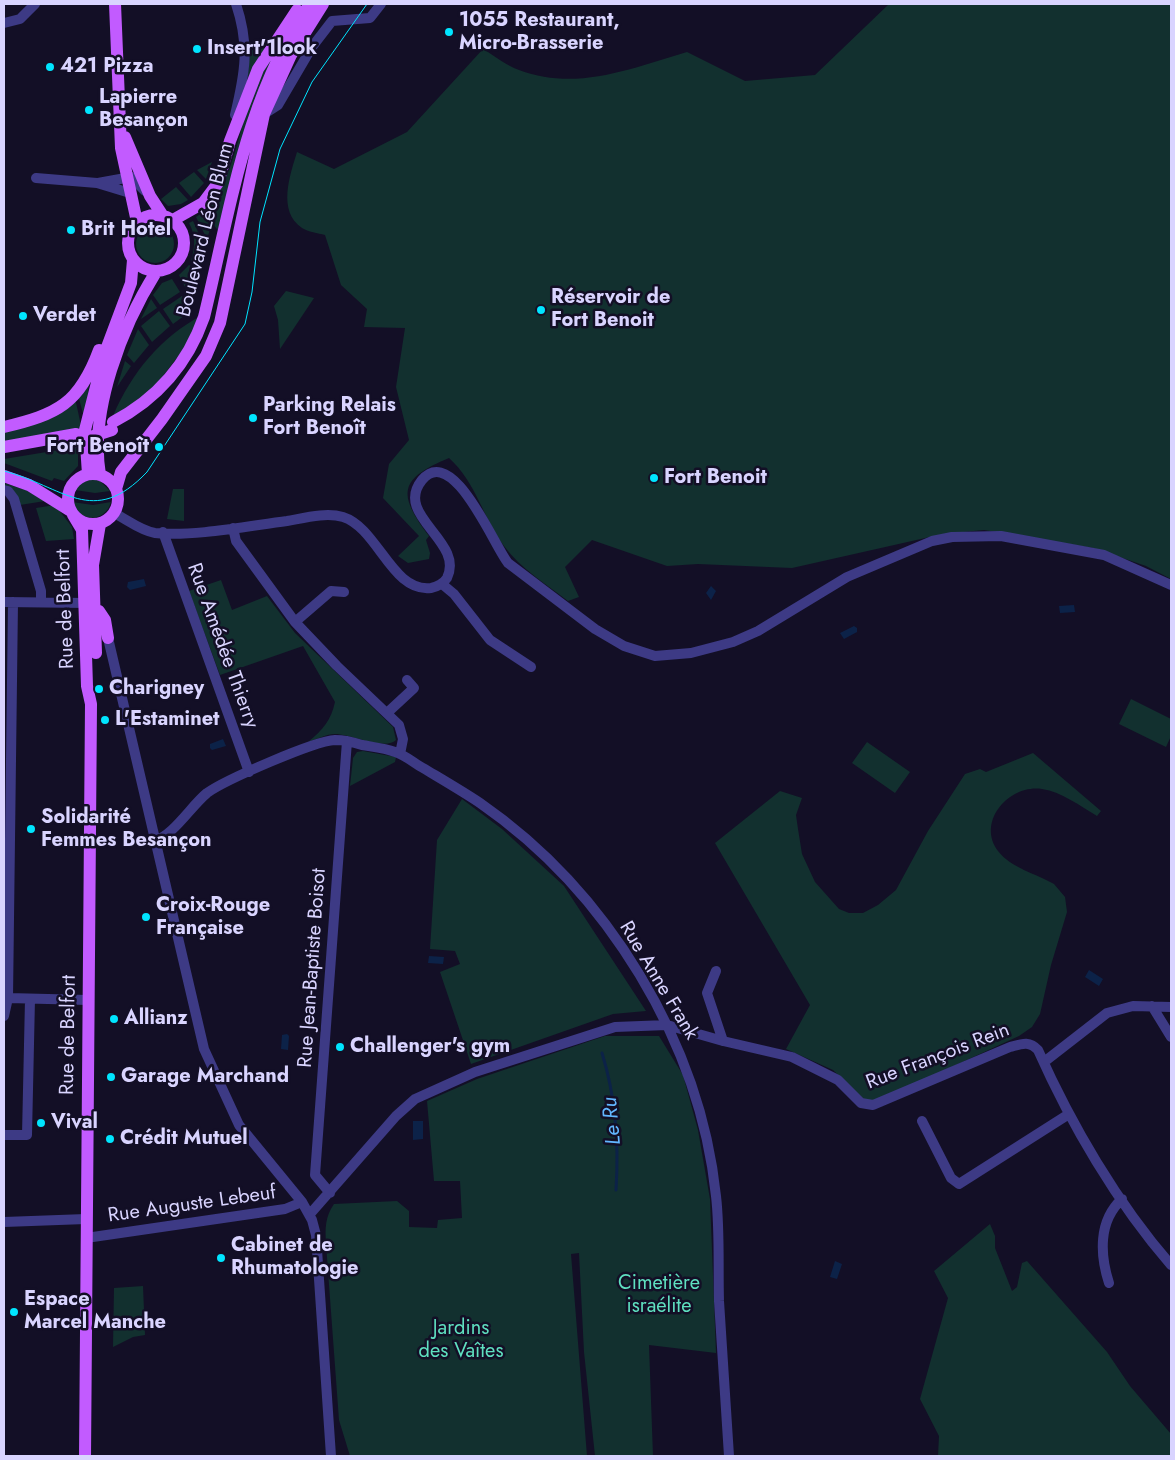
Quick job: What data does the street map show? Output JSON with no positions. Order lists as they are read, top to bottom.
{
  "streets": {
    "main road": ["Boulevard Léon Blum", "Rue de Belfort"],
    "street": [
      "Rue Amédée Thierry",
      "Rue Jean-Baptiste Boisot",
      "Rue Anne Frank",
      "Rue François Rein",
      "Rue Auguste Lebeuf"
    ]
  },
  "crossings": [
    ["Rue de Belfort", "Rue Auguste Lebeuf"],
    ["Rue Jean-Baptiste Boisot", "Rue François Rein"],
    ["Rue Anne Frank", "Rue François Rein"]
  ],
  "water": ["Le Ru"],
  "parks": ["Cimetière israélite", "Jardins des Vaîtes"],
  "places": [
    "1055 Restaurant, Micro-Brasserie",
    "Insert'1look",
    "421 Pizza",
    "Lapierre Besançon",
    "Brit Hotel",
    "Réservoir de Fort Benoit",
    "Verdet",
    "Parking Relais Fort Benoît",
    "Fort Benoît",
    "Fort Benoit",
    "Charigney",
    "L'Estaminet",
    "Solidarité Femmes Besançon",
    "Croix-Rouge Française",
    "Allianz",
    "Challenger's gym",
    "Garage Marchand",
    "Vival",
    "Crédit Mutuel",
    "Cabinet de Rhumatologie",
    "Espace Marcel Manche"
  ]
}
